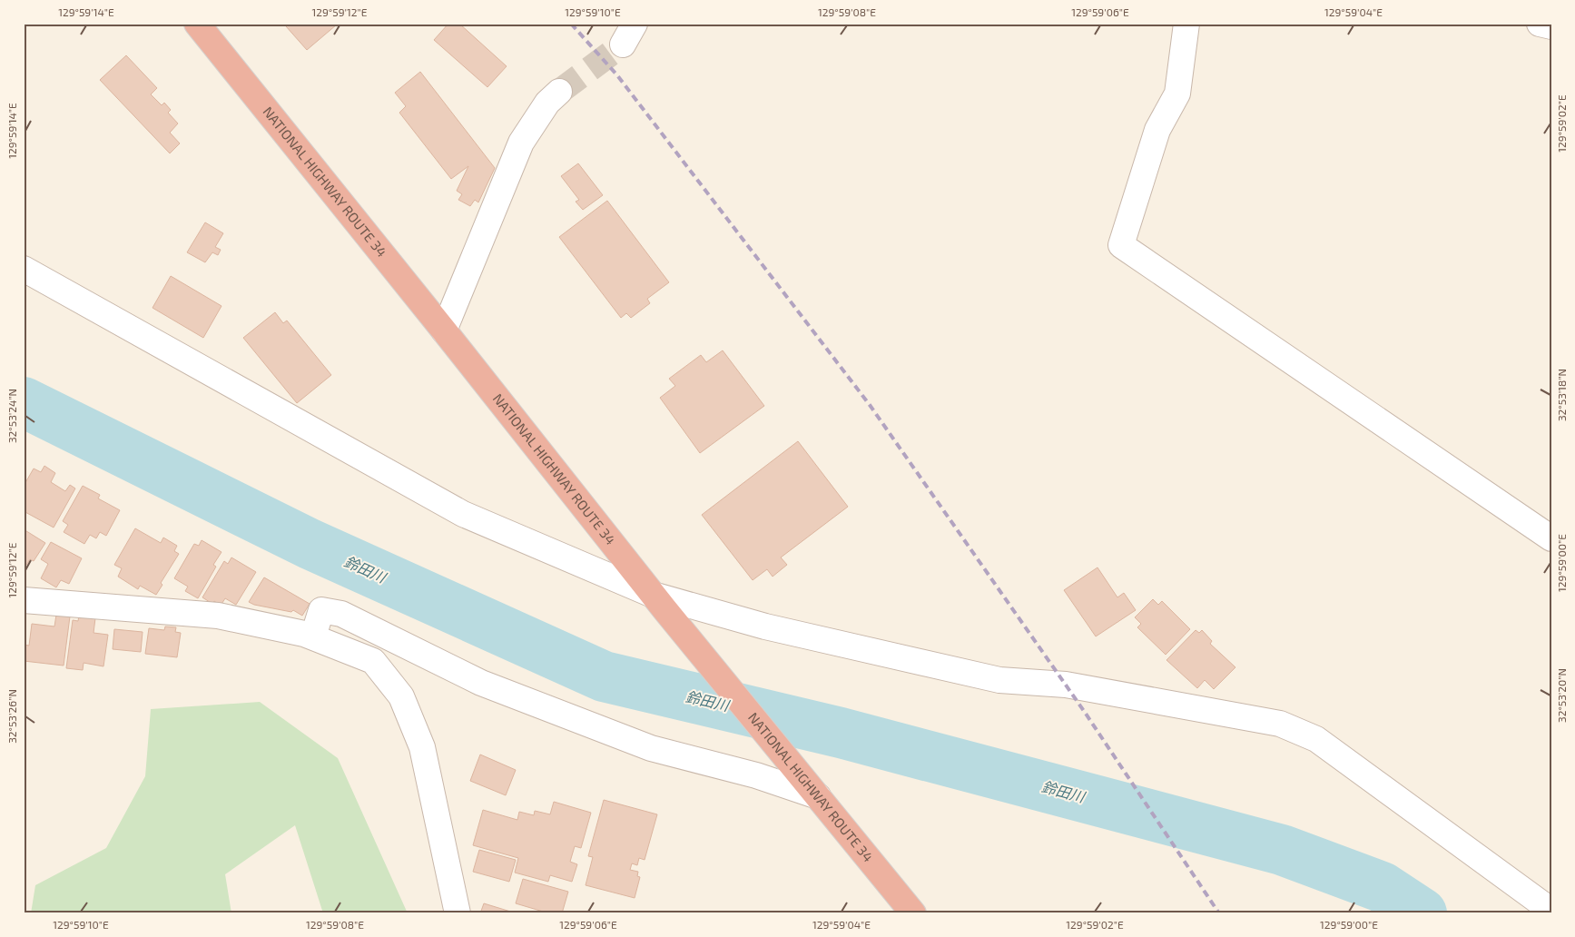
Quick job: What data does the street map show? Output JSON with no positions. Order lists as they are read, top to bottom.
{
  "streets": {
    "highway": ["NATIONAL HIGHWAY ROUTE 34"]
  },
  "water": ["鈴田川"],
  "coordinates": [
    "129°59'14\"E",
    "129°59'12\"E",
    "129°59'10\"E",
    "129°59'08\"E",
    "129°59'06\"E",
    "129°59'04\"E",
    "129°59'02\"E",
    "32°53'18\"N",
    "32°53'24\"N",
    "129°59'00\"E",
    "32°53'20\"N",
    "32°53'26\"N"
  ]
}
